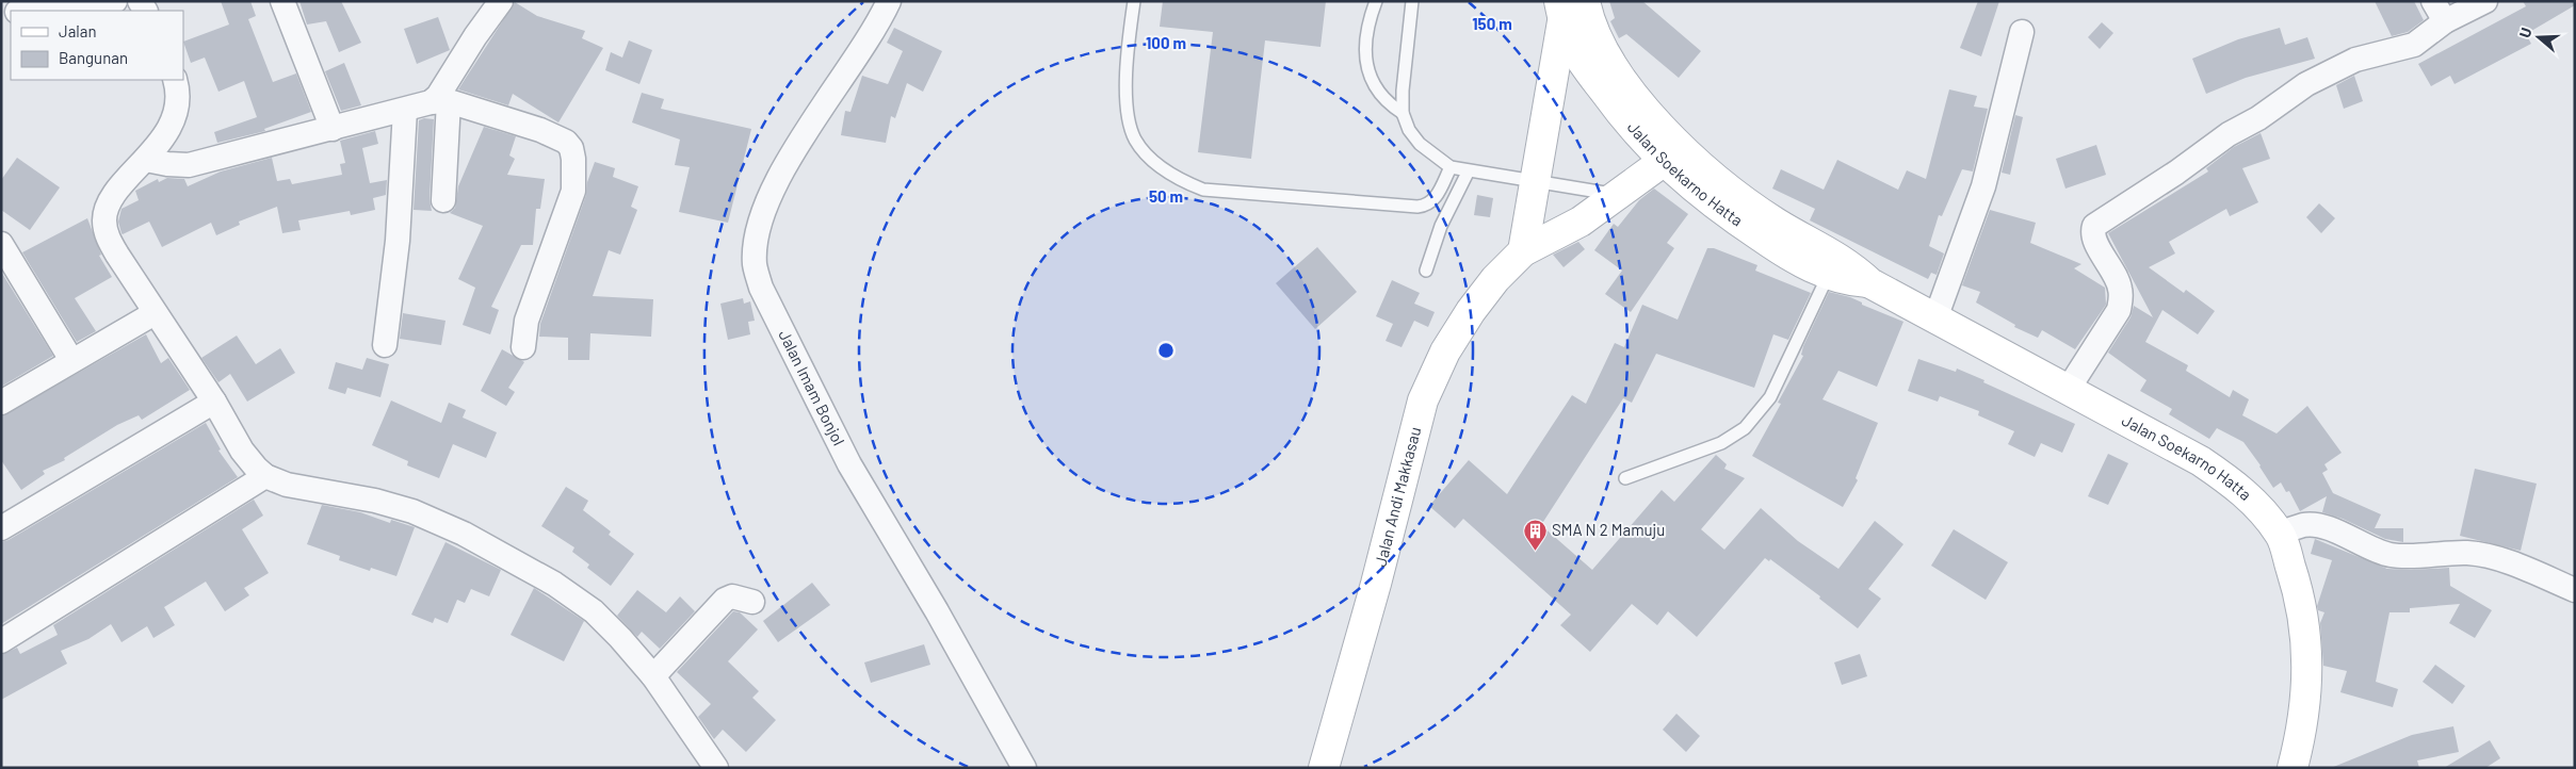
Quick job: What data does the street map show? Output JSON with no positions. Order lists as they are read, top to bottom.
{
  "streets": {
    "street": ["Jalan Soekarno Hatta", "Jalan Imam Bonjol", "Jalan Andi Makkasau"]
  },
  "crossings": [
    ["Jalan Soekarno Hatta", "Jalan Andi Makkasau"]
  ],
  "places": {
    "building": ["SMA N 2 Mamuju"]
  },
  "legend": ["Jalan", "Bangunan"],
  "north": "left",
  "rings": ["150 m", "100 m", "50 m"]
}
